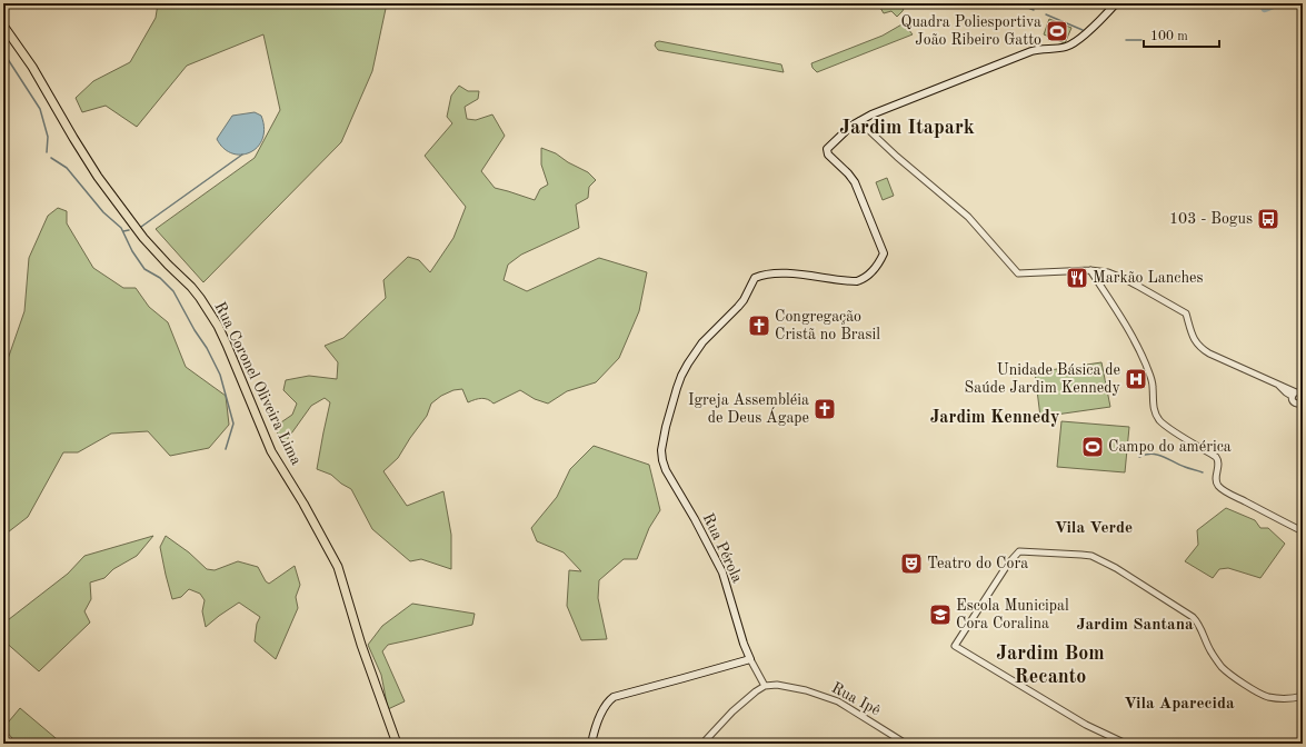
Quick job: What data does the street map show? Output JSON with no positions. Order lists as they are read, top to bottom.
{
  "streets": {
    "main road": ["Rua Coronel Oliveira Lima", "Rua Pérola"],
    "street": ["Rua Ipê"]
  },
  "crossings": [
    ["Rua Pérola", "Rua Ipê"]
  ],
  "districts": [
    "Jardim Itapark",
    "Jardim Kennedy",
    "Vila Verde",
    "Jardim Santana",
    "Jardim Bom Recanto",
    "Vila Aparecida"
  ],
  "places": {
    "sports": ["Quadra Poliesportiva João Ribeiro Gatto", "Campo do américa"],
    "bus stop": ["103 - Bogus"],
    "restaurant": ["Markão Lanches"],
    "church": ["Congregação Cristã no Brasil", "Igreja Assembléia de Deus Ágape"],
    "hospital": ["Unidade Básica de Saúde Jardim Kennedy"],
    "theatre": ["Teatro do Cora"],
    "school or university": ["Escola Municipal Cora Coralina"]
  },
  "scale_bar": "100 m"
}
